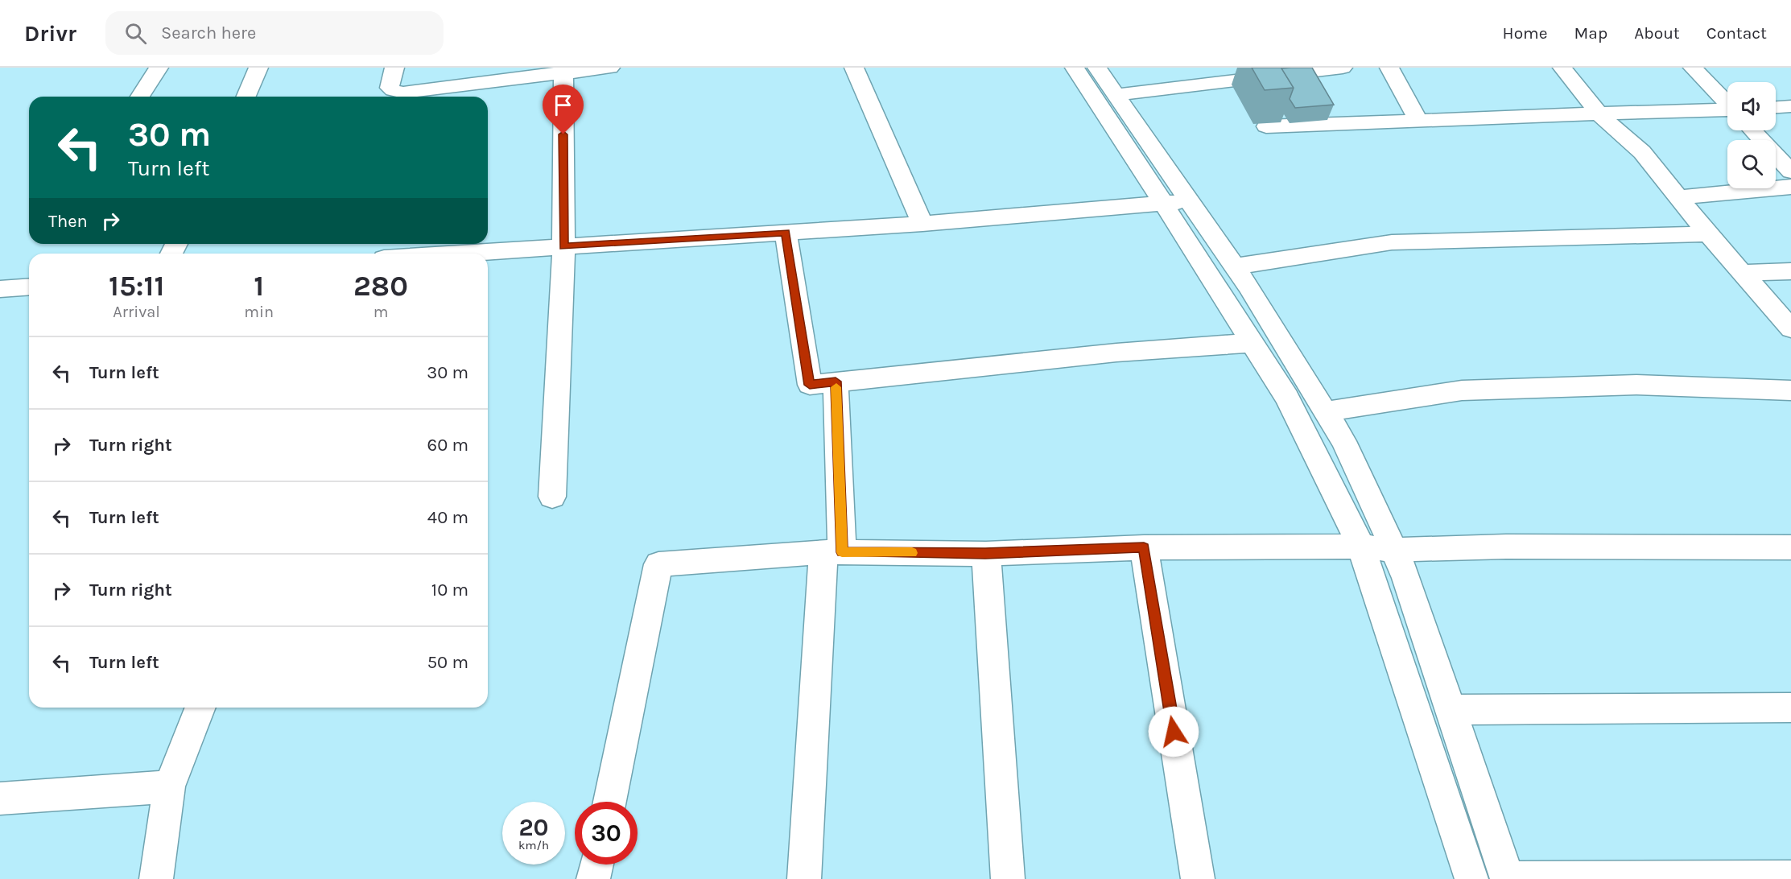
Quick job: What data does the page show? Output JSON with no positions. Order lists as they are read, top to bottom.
{
  "page": {
    "header": "Drivr",
    "search": "Search here",
    "nav": [
      "Home",
      "Map",
      "About",
      "Contact"
    ],
    "turn": ["30 m", "Turn left"],
    "then": "Then",
    "eta": [
      "15:11",
      "Arrival",
      "1",
      "min",
      "280",
      "m"
    ],
    "list": [
      {
        "name": "Turn left",
        "value": "30 m"
      },
      {
        "name": "Turn right",
        "value": "60 m"
      },
      {
        "name": "Turn left",
        "value": "40 m"
      },
      {
        "name": "Turn right",
        "value": "10 m"
      },
      {
        "name": "Turn left",
        "value": "50 m"
      }
    ],
    "speed": "20 km/h",
    "limit": "30"
  }
}
